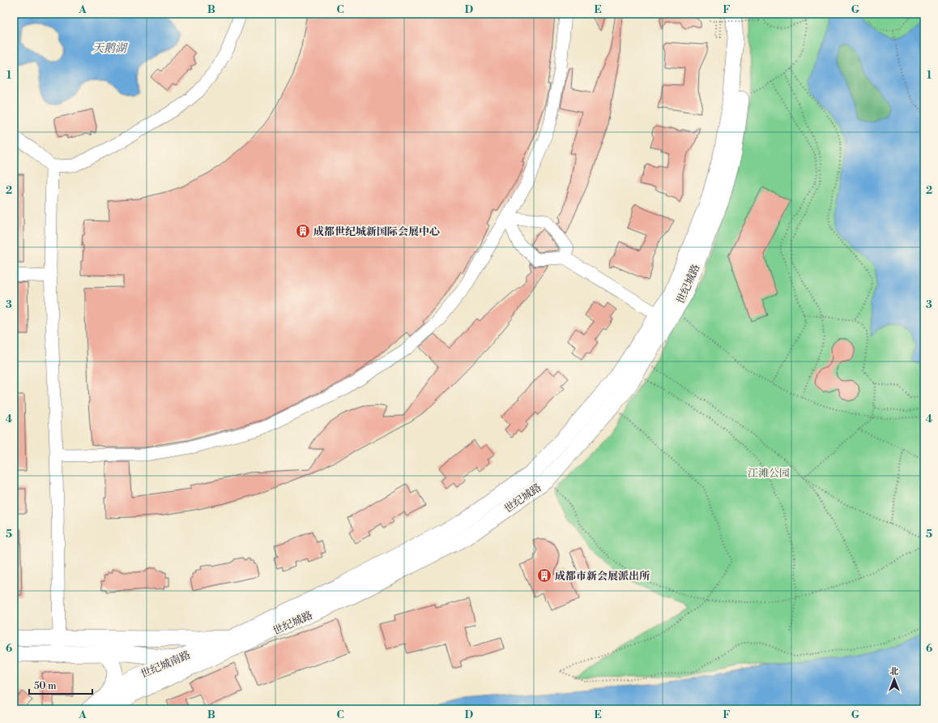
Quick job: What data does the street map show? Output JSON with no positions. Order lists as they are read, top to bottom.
{
  "streets": {
    "main road": ["世纪城路", "世纪城南路"]
  },
  "crossings": [
    ["世纪城路", "世纪城南路"]
  ],
  "water": ["天鹅湖"],
  "parks": ["江滩公园"],
  "places": {
    "building": ["成都世纪城新国际会展中心", "成都市新会展派出所"]
  },
  "scale_bar": "50 m",
  "north": "top",
  "grid": {
    "columns": [
      "A",
      "B",
      "C",
      "D",
      "E",
      "F",
      "G"
    ],
    "rows": [
      "1",
      "2",
      "3",
      "4",
      "5",
      "6"
    ]
  }
}
